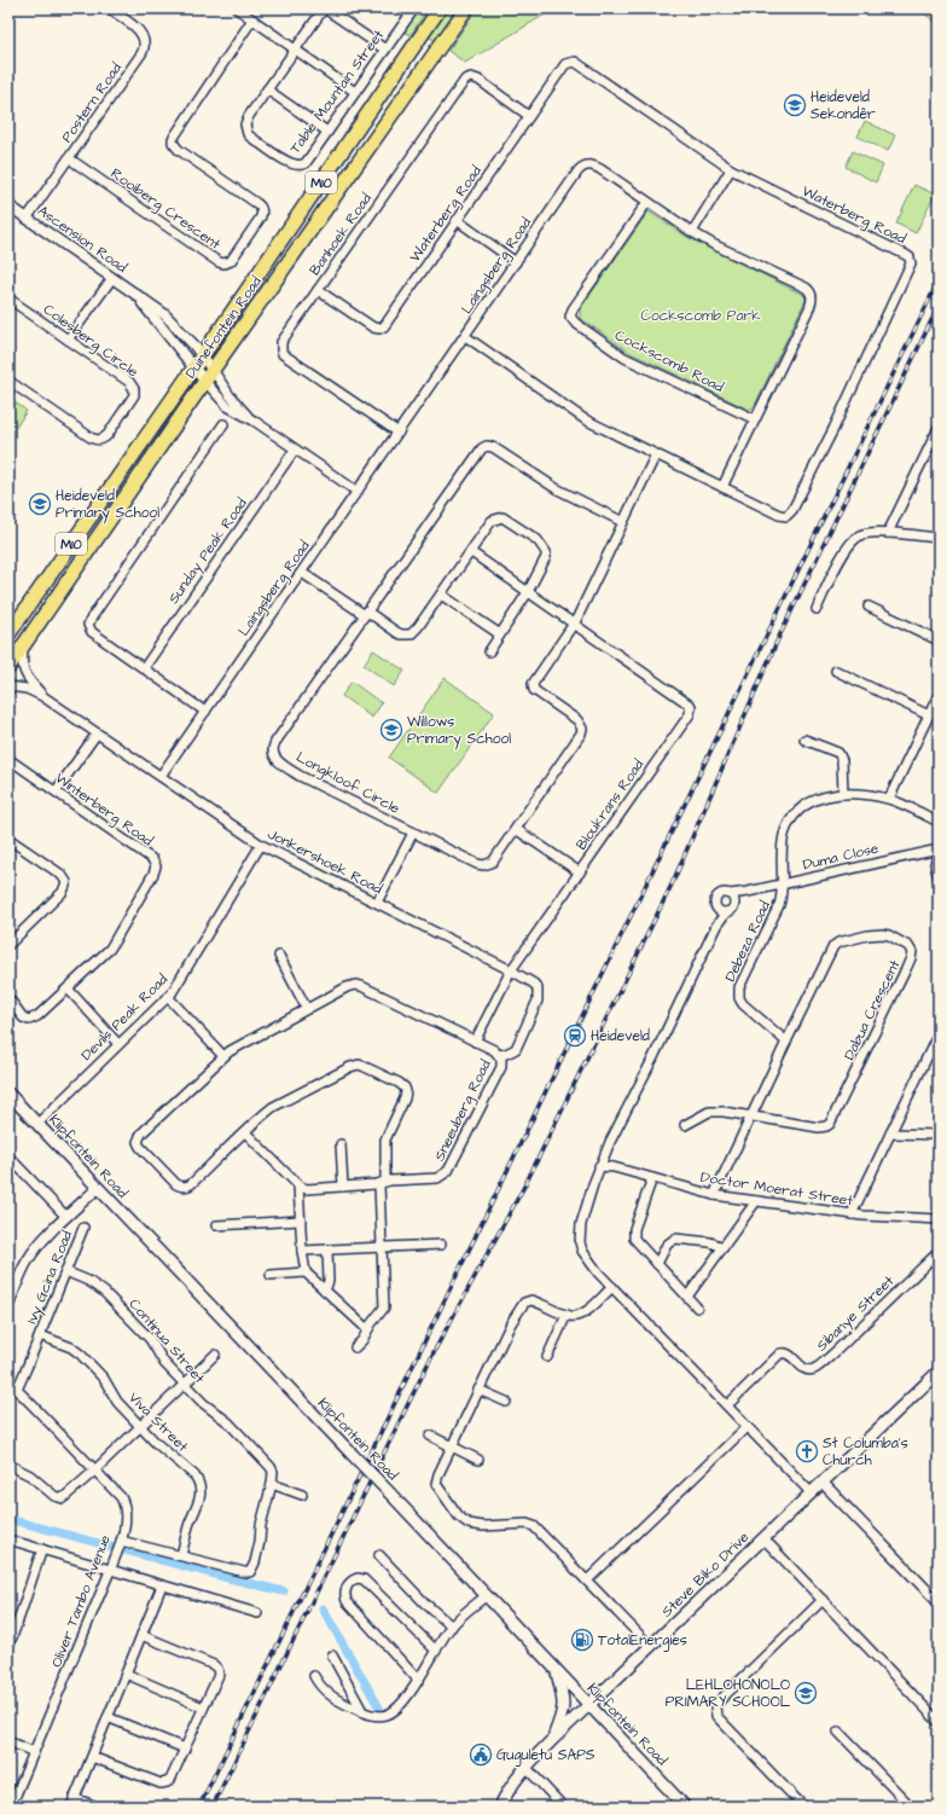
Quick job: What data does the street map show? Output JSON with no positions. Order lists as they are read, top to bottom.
{
  "streets": {
    "main road": [
      "M10",
      "Duinefontein Road",
      "Klipfontein Road",
      "Steve Biko Drive"
    ],
    "street": [
      "Table Mountain Street",
      "Postern Road",
      "Rooiberg Crescent",
      "Waterberg Road",
      "Banhoek Road",
      "Ascension Road",
      "Laingsberg Road",
      "Colesberg Circle",
      "Cockscomb Road",
      "Sunday Peak Road",
      "Longkloof Circle",
      "Bloukrans Road",
      "Winterberg Road",
      "Duma Close",
      "Jonkershoek Road",
      "Debeza Road",
      "Dabua Crescent",
      "Devils Peak Road",
      "Sneeuberg Road",
      "Doctor Moerat Street",
      "Ivy Gcina Road",
      "Sibanye Street",
      "Continua Street",
      "Viva Street",
      "Oliver Tambo Avenue"
    ]
  },
  "crossings": [
    ["Postern Road", "Rooiberg Crescent"],
    ["Postern Road", "Ascension Road"],
    ["Waterberg Road", "Banhoek Road"],
    ["Waterberg Road", "Laingsberg Road"],
    ["Waterberg Road", "Longkloof Circle"],
    ["Banhoek Road", "Laingsberg Road"],
    ["Ascension Road", "Duinefontein Road"],
    ["Laingsberg Road", "Cockscomb Road"],
    ["Laingsberg Road", "Jonkershoek Road"],
    ["Duinefontein Road", "Jonkershoek Road"],
    ["Longkloof Circle", "Bloukrans Road"],
    ["Bloukrans Road", "Jonkershoek Road"],
    ["Bloukrans Road", "Sneeuberg Road"],
    ["Duma Close", "Debeza Road"],
    ["Jonkershoek Road", "Devils Peak Road"],
    ["Jonkershoek Road", "Sneeuberg Road"],
    ["Debeza Road", "Dabua Crescent"],
    ["Dabua Crescent", "Doctor Moerat Street"],
    ["Devils Peak Road", "Klipfontein Road"],
    ["Klipfontein Road", "Steve Biko Drive"],
    ["Ivy Gcina Road", "Continua Street"],
    ["Ivy Gcina Road", "Viva Street"],
    ["Ivy Gcina Road", "Oliver Tambo Avenue"],
    ["Continua Street", "Viva Street"]
  ],
  "parks": ["Cockscomb Park"],
  "places": {
    "school or university": [
      "Heideveld Sekondêr",
      "Heideveld Primary School",
      "Willows Primary School",
      "LEHLOHONOLO PRIMARY SCHOOL"
    ],
    "station": ["Heideveld"],
    "church": ["St Columba's Church"],
    "fuel station": ["TotalEnergies"],
    "public building": ["Guguletu SAPS"]
  }
}
